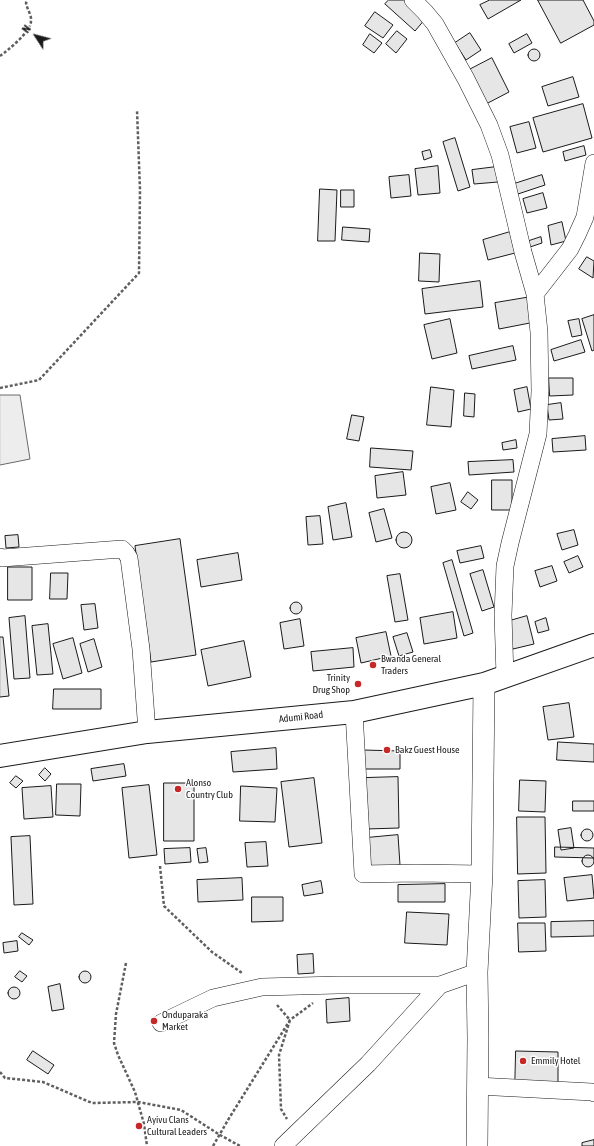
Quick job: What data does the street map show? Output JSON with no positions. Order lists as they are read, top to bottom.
{
  "streets": {
    "main road": ["Adumi Road"]
  },
  "places": [
    "Bwanda General Traders",
    "Trinity Drug Shop",
    "Bakz Guest House",
    "Alonso Country Club",
    "Onduparaka Market",
    "Emmily Hotel",
    "Ayivu Clans Cultural Leaders"
  ],
  "north": "top left"
}
